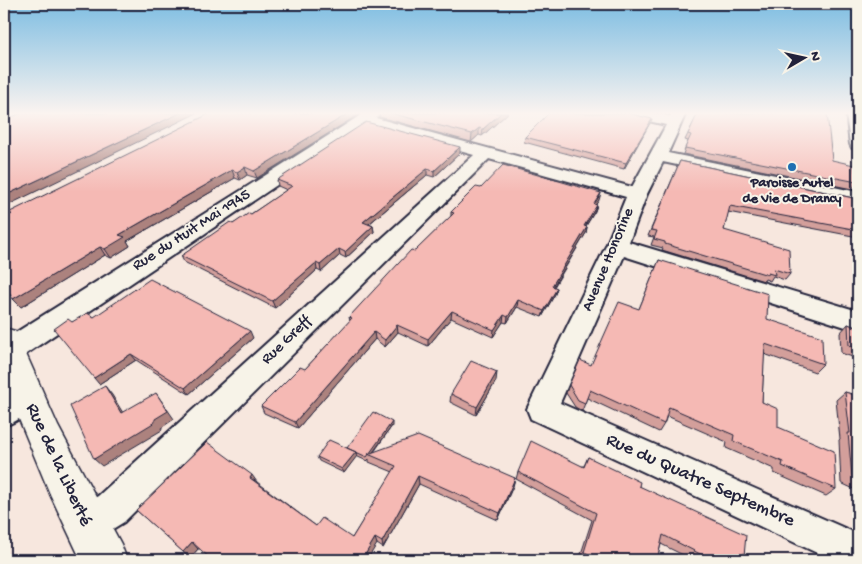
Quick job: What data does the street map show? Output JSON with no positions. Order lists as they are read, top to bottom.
{
  "streets": {
    "street": [
      "Rue du Huit Mai 1945",
      "Avenue Honorine",
      "Rue Greff",
      "Rue de la Liberté",
      "Rue du Quatre Septembre"
    ]
  },
  "crossings": [
    ["Rue du Huit Mai 1945", "Rue de la Liberté"],
    ["Avenue Honorine", "Rue du Quatre Septembre"],
    ["Rue Greff", "Rue de la Liberté"]
  ],
  "places": ["Paroisse Autel de Vie de Drancy"],
  "north": "right"
}
